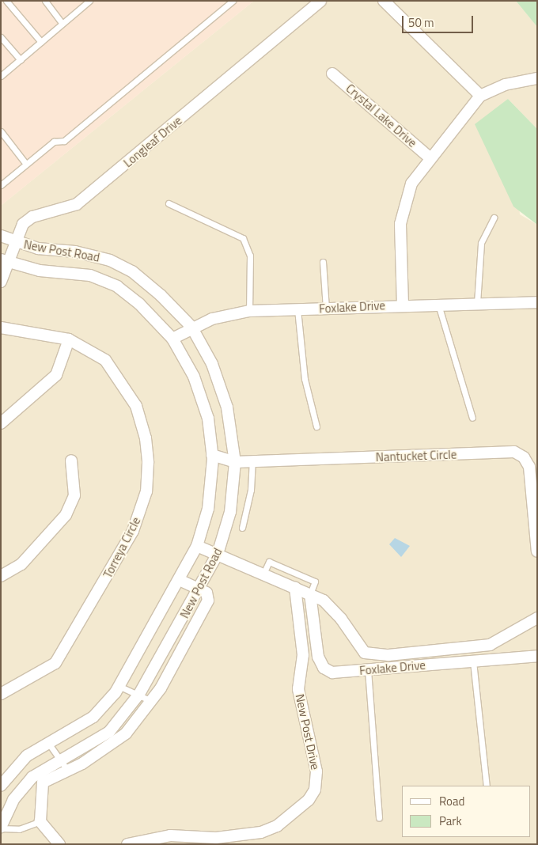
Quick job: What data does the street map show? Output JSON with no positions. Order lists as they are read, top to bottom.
{
  "streets": {
    "street": [
      "Crystal Lake Drive",
      "Longleaf Drive",
      "New Post Road",
      "Foxlake Drive",
      "Nantucket Circle",
      "Torreya Circle",
      "New Post Drive"
    ]
  },
  "crossings": [
    ["Longleaf Drive", "New Post Road"],
    ["New Post Road", "Foxlake Drive"],
    ["New Post Road", "Nantucket Circle"]
  ],
  "legend": ["Road", "Park"],
  "scale_bar": "50 m"
}
